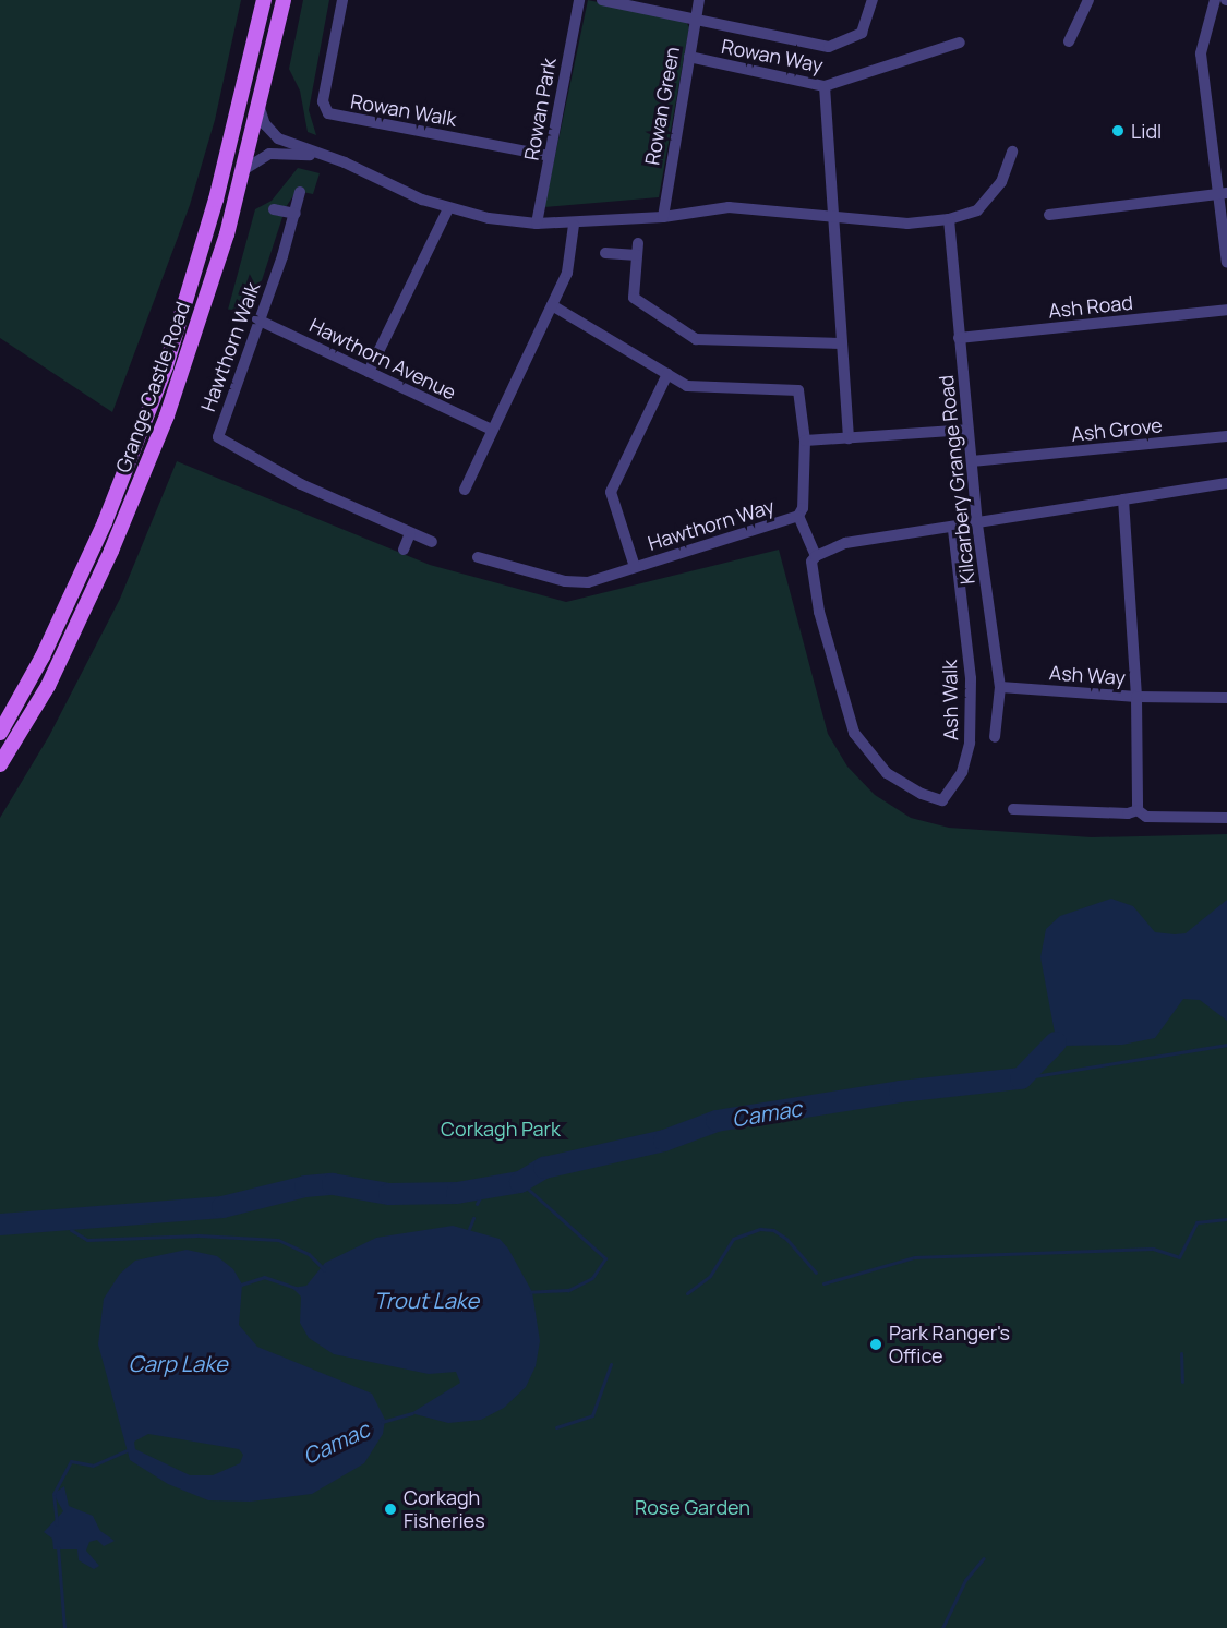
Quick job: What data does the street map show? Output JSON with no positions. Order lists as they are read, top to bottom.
{
  "streets": {
    "main road": ["Grange Castle Road"],
    "street": [
      "Rowan Way",
      "Rowan Green",
      "Rowan Park",
      "Rowan Walk",
      "Ash Road",
      "Hawthorn Walk",
      "Hawthorn Avenue",
      "Ash Grove",
      "Kilcarbery Grange Road",
      "Hawthorn Way",
      "Ash Way",
      "Ash Walk"
    ]
  },
  "crossings": [
    ["Rowan Way", "Rowan Green"],
    ["Rowan Park", "Rowan Walk"],
    ["Ash Road", "Kilcarbery Grange Road"],
    ["Hawthorn Walk", "Hawthorn Avenue"],
    ["Ash Grove", "Kilcarbery Grange Road"],
    ["Kilcarbery Grange Road", "Ash Way"]
  ],
  "water": ["Camac", "Trout Lake", "Carp Lake"],
  "parks": ["Corkagh Park", "Rose Garden"],
  "places": ["Lidl", "Park Ranger's Office", "Corkagh Fisheries"]
}
